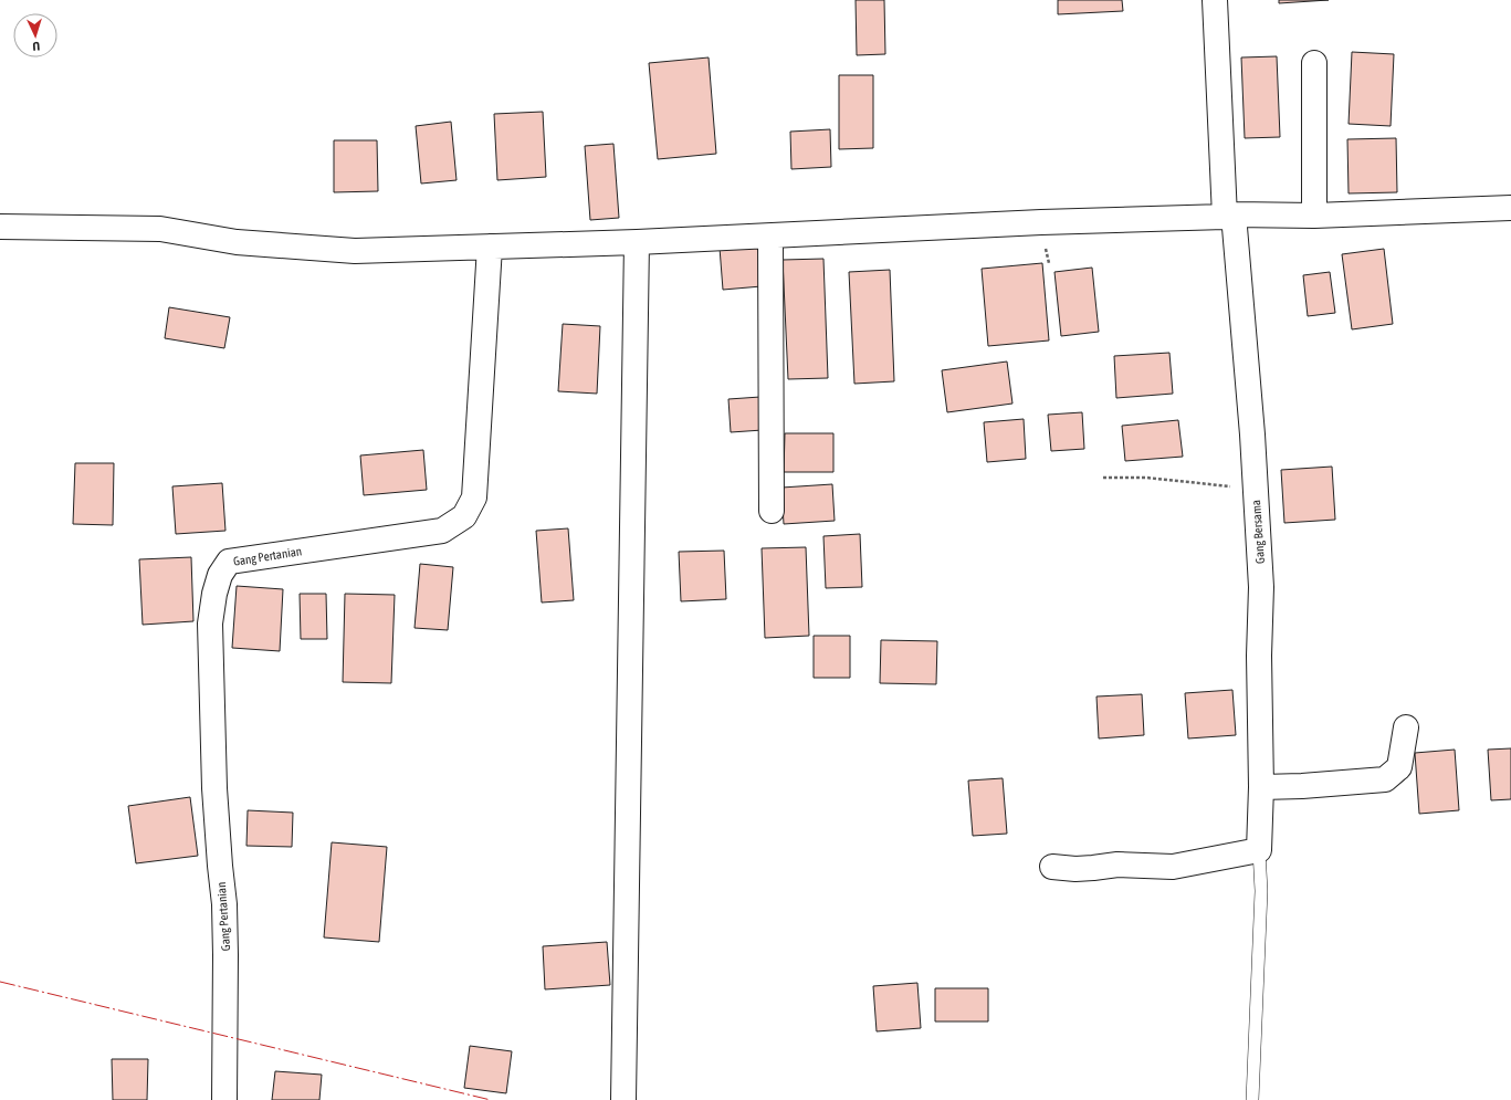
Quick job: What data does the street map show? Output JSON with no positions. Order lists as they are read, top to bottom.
{
  "streets": {
    "street": ["Gang Bersama", "Gang Pertanian"]
  },
  "north": "bottom"
}
